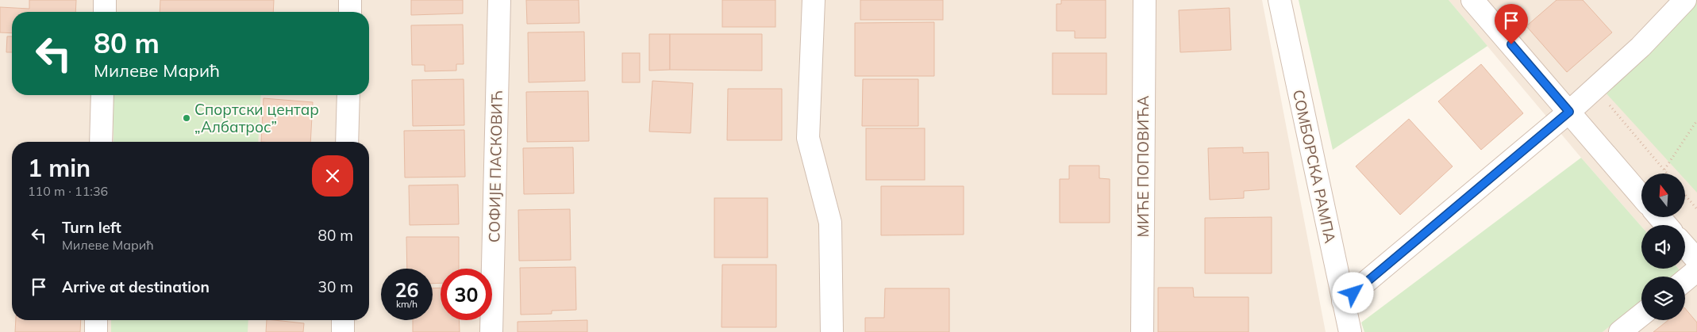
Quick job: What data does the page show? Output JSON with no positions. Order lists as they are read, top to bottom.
{
  "streets": {
    "street": ["СОФИЈЕ ПАСКОВИЋ", "МИЋЕ ПОПОВИЋА", "СОМБОРСКА РАМПА"]
  },
  "places": ["Спортски центар „Албатрос”"],
  "north": "top",
  "page": {
    "turn": ["80 m", "Милеве Марић"],
    "heading": ["1 min", "110 m · 11:36"],
    "list": [
      {
        "name": "Turn left",
        "note": "Милеве Марић",
        "value": "80 m"
      },
      {
        "name": "Arrive at destination",
        "value": "30 m"
      }
    ],
    "speed": "26 km/h",
    "limit": "30"
  }
}
